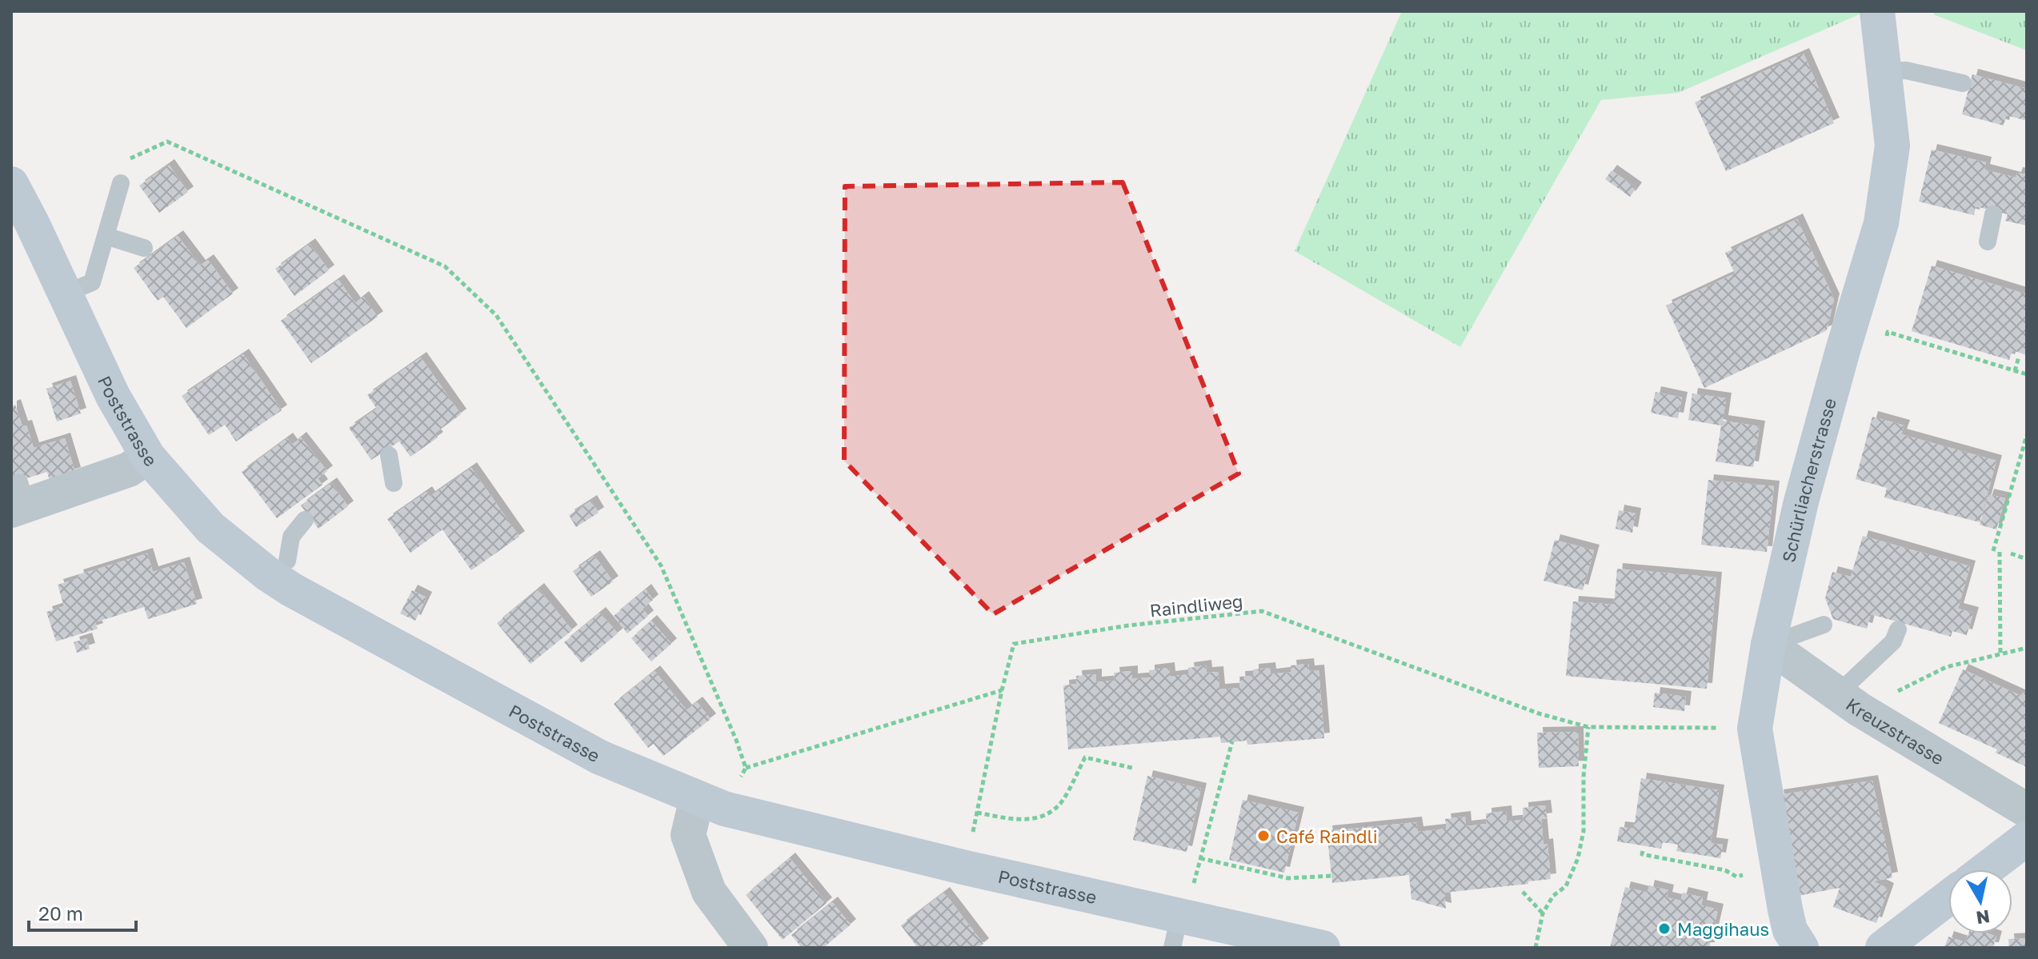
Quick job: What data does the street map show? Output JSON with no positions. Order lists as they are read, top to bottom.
{
  "streets": {
    "street": ["Poststrasse", "Schürliacherstrasse", "Kreuzstrasse"],
    "path": ["Raindliweg"]
  },
  "crossings": [
    ["Schürliacherstrasse", "Raindliweg"],
    ["Schürliacherstrasse", "Kreuzstrasse"]
  ],
  "places": ["Café Raindli", "Maggihaus"],
  "scale_bar": "20 m",
  "north": "bottom"
}
